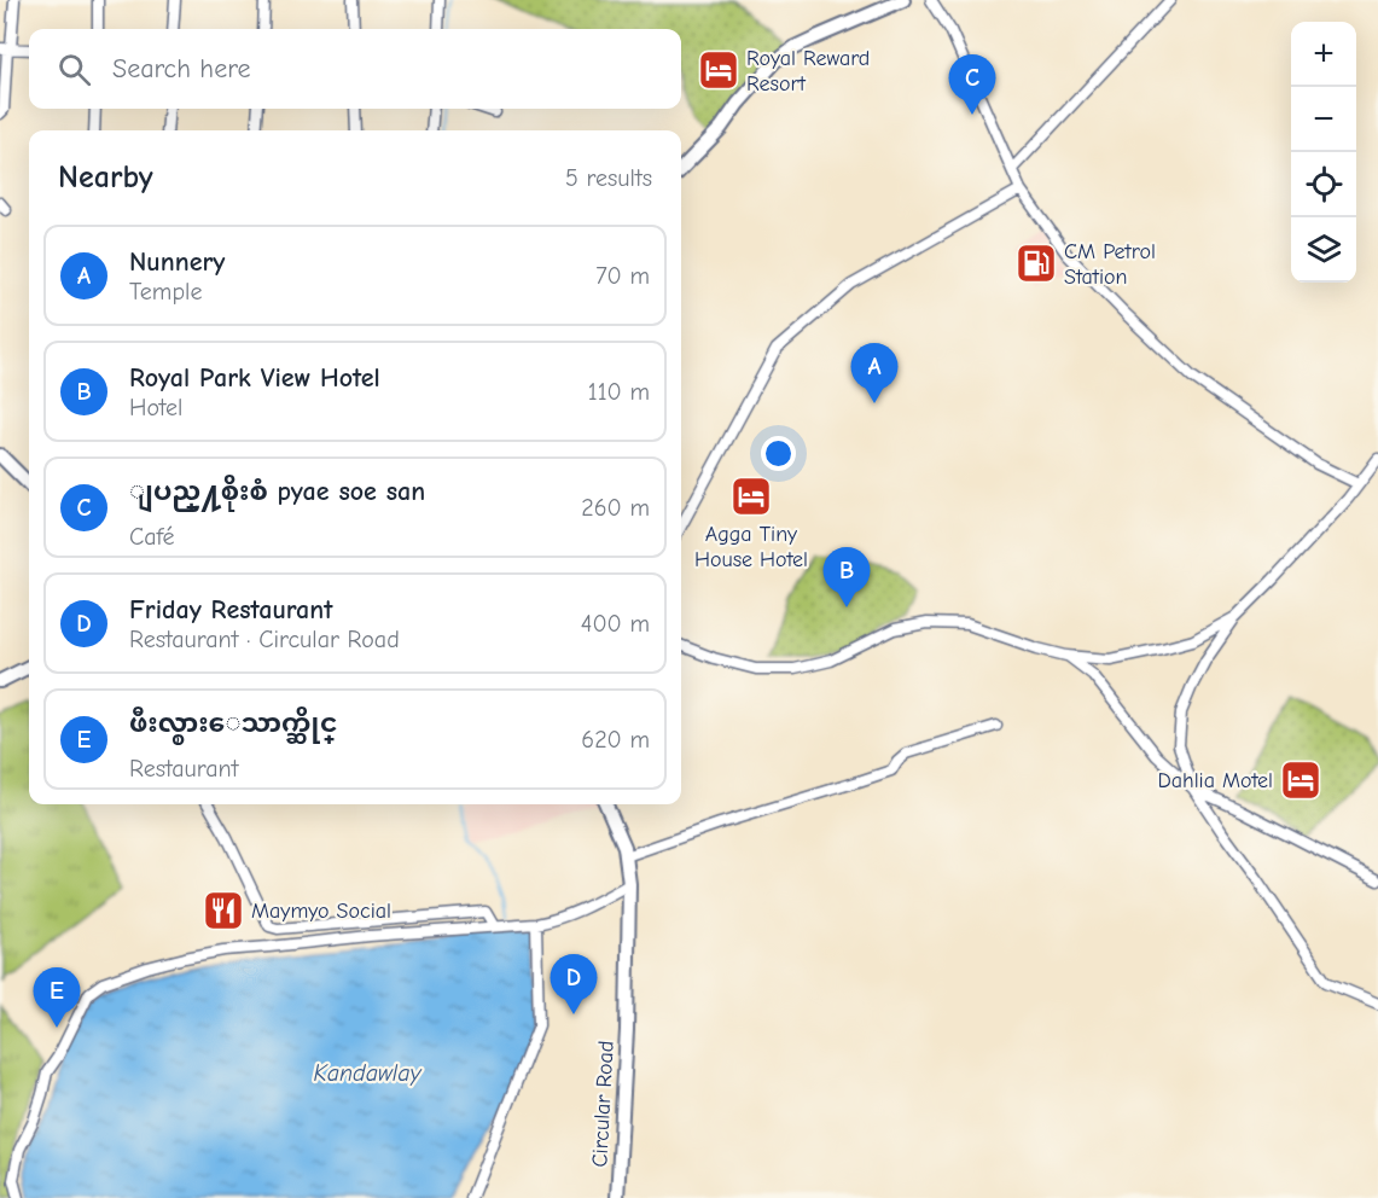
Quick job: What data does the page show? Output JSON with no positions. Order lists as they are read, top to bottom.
{
  "streets": {
    "street": ["Circular Road"]
  },
  "water": ["Kandawlay"],
  "places": {
    "hotel": ["Royal Reward Resort", "Agga Tiny House Hotel", "Dahlia Motel"],
    "fuel station": ["CM Petrol Station"],
    "restaurant": ["Maymyo Social"]
  },
  "page": {
    "map_buttons": ["+", "−"],
    "search": "Search here",
    "pins": [
      "C",
      "A",
      "B",
      "D",
      "E"
    ],
    "heading": ["Nearby", "5 results"],
    "list": [
      {
        "mark": "A",
        "name": "Nunnery",
        "note": "Temple",
        "value": "70 m"
      },
      {
        "mark": "B",
        "name": "Royal Park View Hotel",
        "note": "Hotel",
        "value": "110 m"
      },
      {
        "mark": "C",
        "name": "ျပည္႔စိုးစံ pyae soe san",
        "note": "Café",
        "value": "260 m"
      },
      {
        "mark": "D",
        "name": "Friday Restaurant",
        "note": "Restaurant · Circular Road",
        "value": "400 m"
      },
      {
        "mark": "E",
        "name": "ဖီးလ္စားေသာက္ဆိုင္",
        "note": "Restaurant",
        "value": "620 m"
      }
    ]
  }
}
